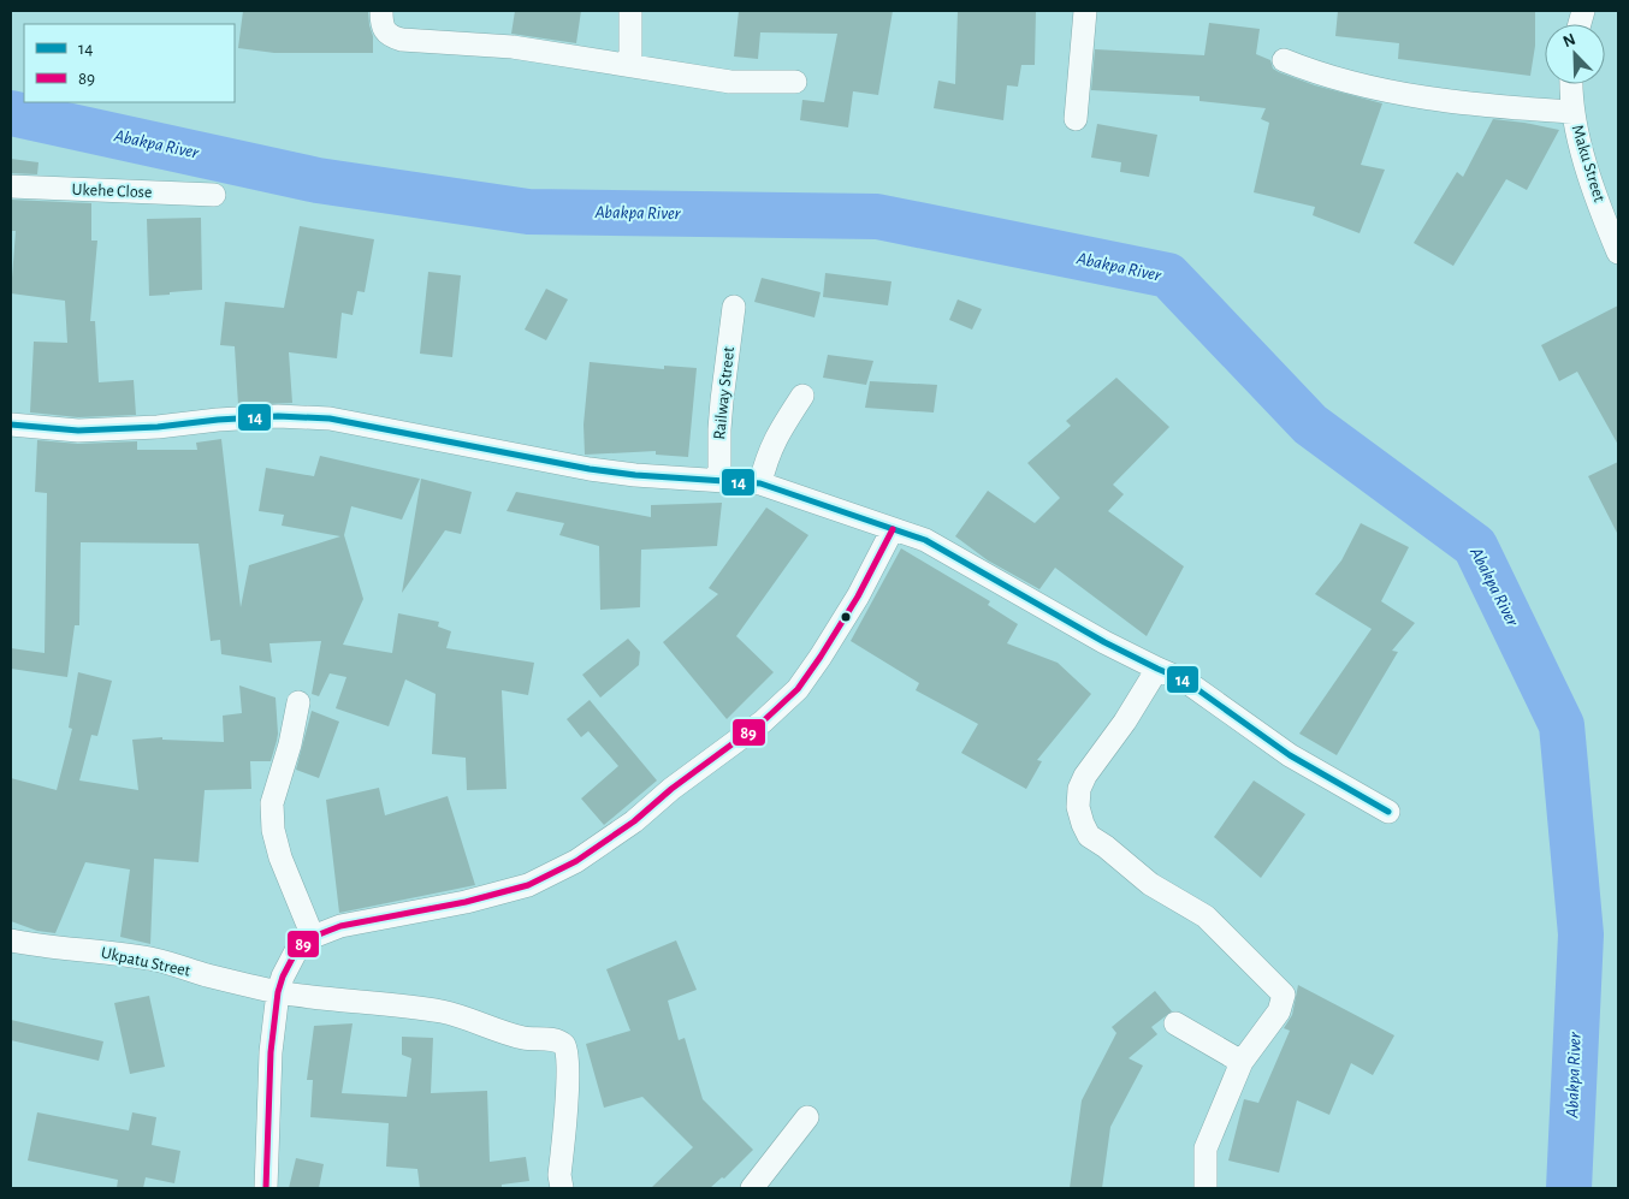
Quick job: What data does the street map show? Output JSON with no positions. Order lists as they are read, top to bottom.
{
  "streets": {
    "street": [
      "Maku Street",
      "Ukehe Close",
      "Railway Street",
      "Ukpatu Street"
    ]
  },
  "water": ["Abakpa River"],
  "lines": ["transit line 14", "transit line 89"],
  "legend": ["14", "89"],
  "north": "top left"
}
